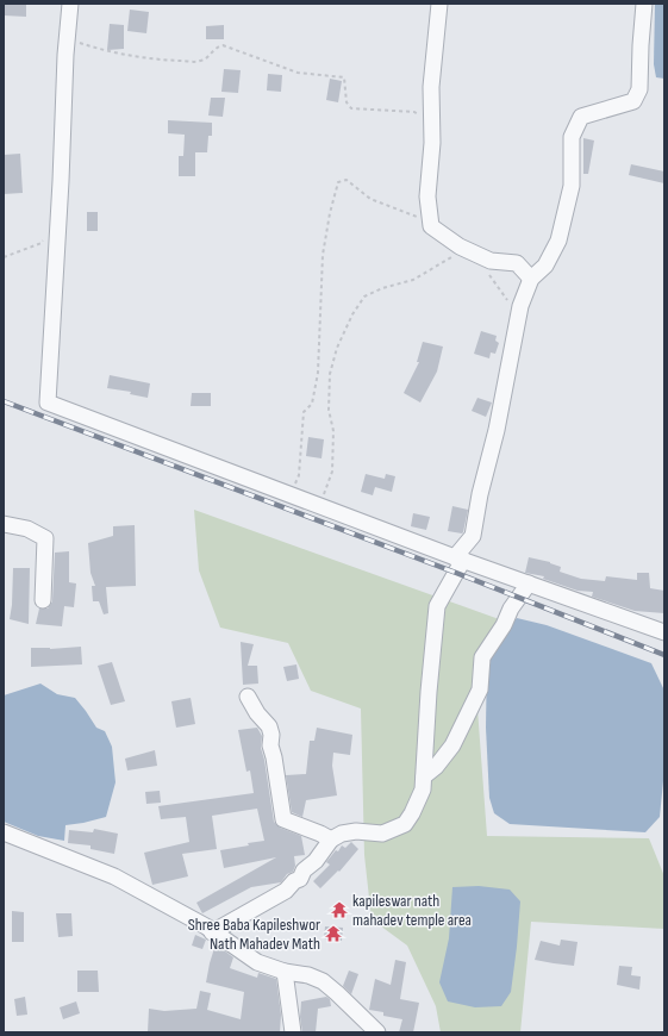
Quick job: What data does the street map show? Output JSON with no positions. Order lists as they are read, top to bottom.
{
  "places": {
    "temple": ["kapileswar nath mahadev temple area", "Shree Baba Kapileshwor Nath Mahadev Math"]
  }
}
